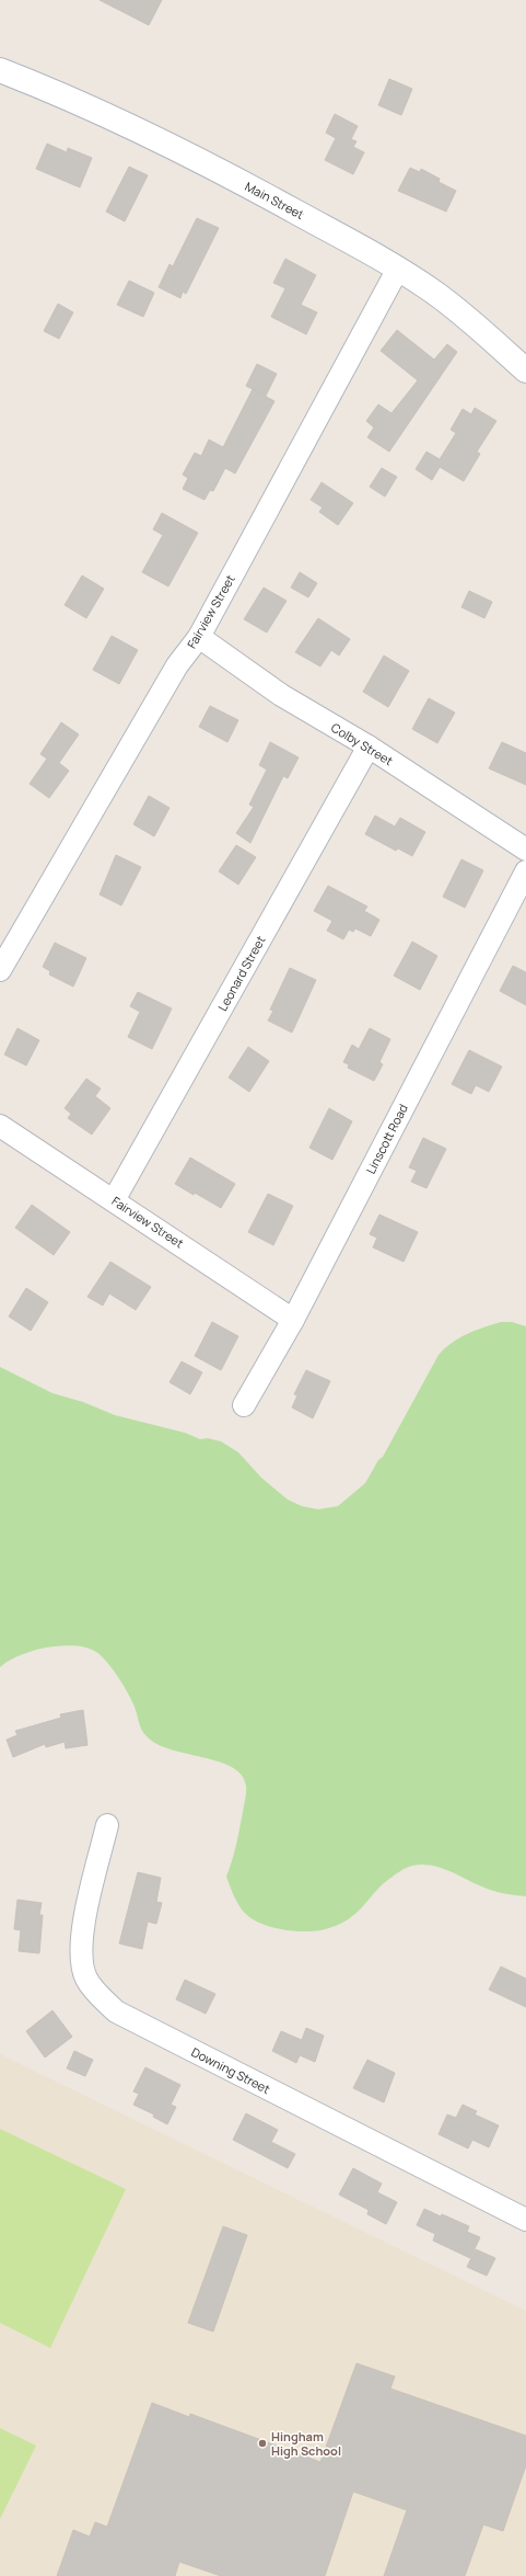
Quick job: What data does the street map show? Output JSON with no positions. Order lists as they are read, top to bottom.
{
  "streets": {
    "main road": ["Main Street"],
    "street": [
      "Fairview Street",
      "Colby Street",
      "Leonard Street",
      "Linscott Road",
      "Downing Street"
    ]
  },
  "crossings": [
    ["Main Street", "Fairview Street"],
    ["Fairview Street", "Colby Street"],
    ["Fairview Street", "Leonard Street"],
    ["Fairview Street", "Linscott Road"],
    ["Colby Street", "Leonard Street"]
  ],
  "places": ["Hingham High School"]
}
